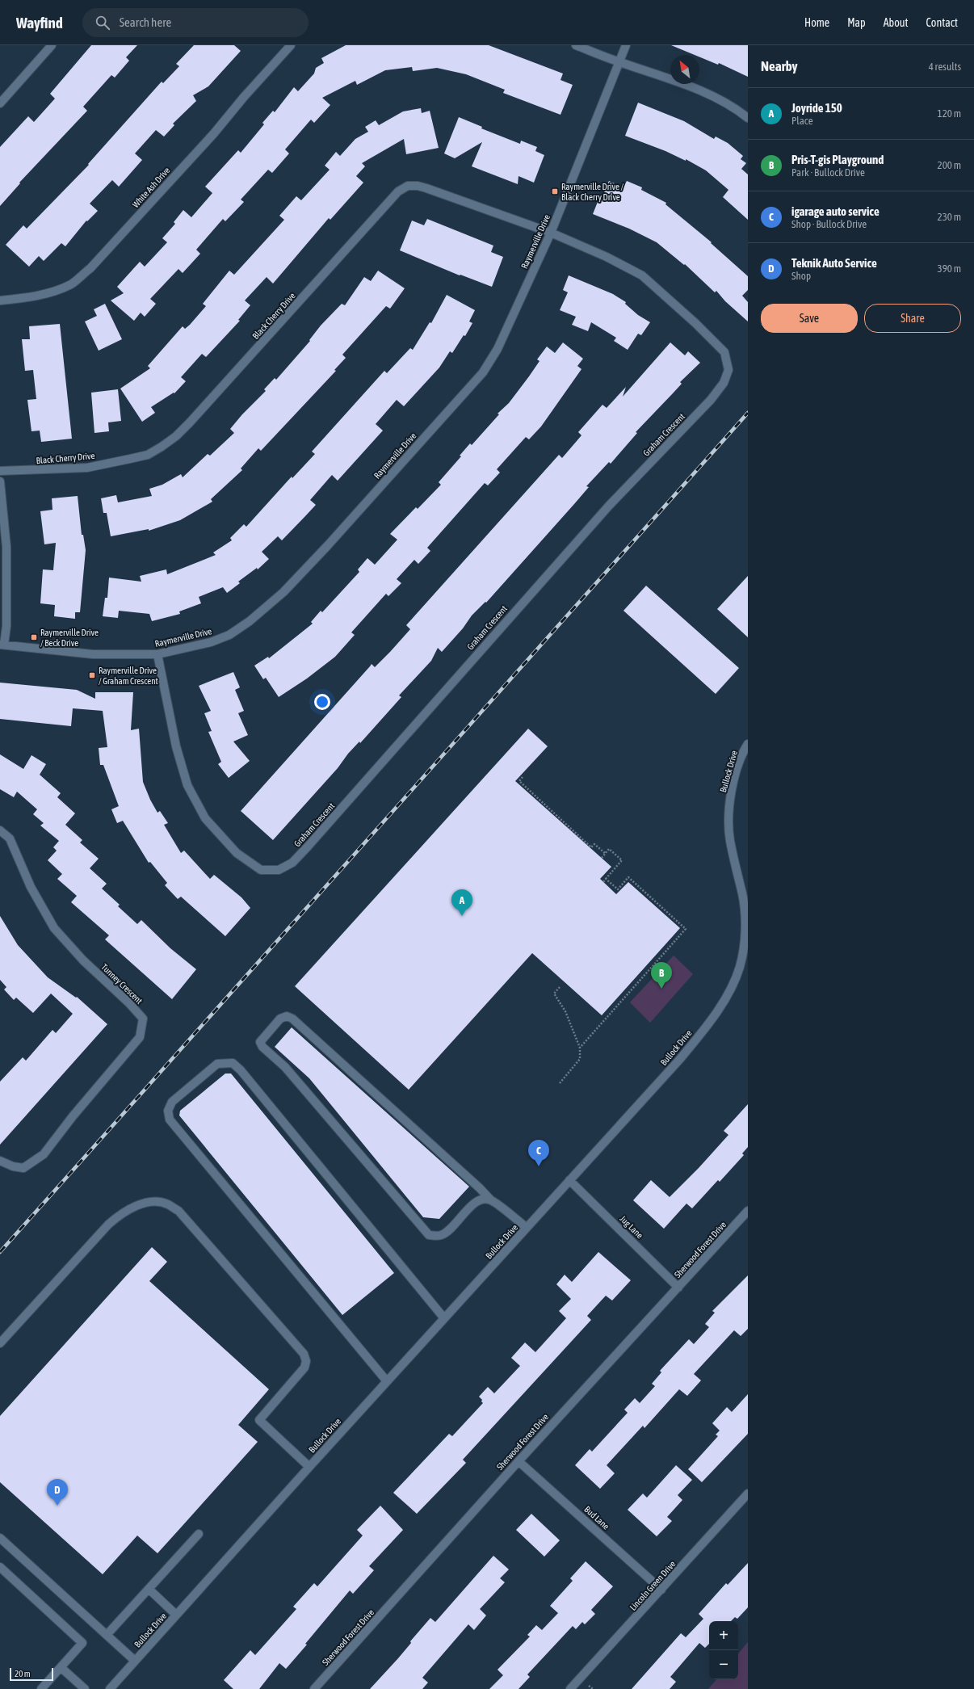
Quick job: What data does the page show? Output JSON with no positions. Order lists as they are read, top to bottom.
{
  "streets": {
    "street": [
      "White Ash Drive",
      "Raymerville Drive",
      "Black Cherry Drive",
      "Graham Crescent",
      "Bullock Drive",
      "Tunney Crescent",
      "Jug Lane",
      "Sherwood Forest Drive",
      "Bud Lane",
      "Lincoln Green Drive"
    ]
  },
  "crossings": [
    ["Raymerville Drive", "Black Cherry Drive"],
    ["Raymerville Drive", "Graham Crescent"],
    ["Black Cherry Drive", "Graham Crescent"],
    ["Bullock Drive", "Jug Lane"],
    ["Jug Lane", "Sherwood Forest Drive"],
    ["Sherwood Forest Drive", "Bud Lane"],
    ["Bud Lane", "Lincoln Green Drive"]
  ],
  "places": {
    "transit": ["Raymerville Drive / Black Cherry Drive", "Raymerville Drive / Beck Drive", "Raymerville Drive / Graham Crescent"]
  },
  "scale_bar": "20 m",
  "north": "top left",
  "page": {
    "header": "Wayfind",
    "search": "Search here",
    "nav": [
      "Home",
      "Map",
      "About",
      "Contact"
    ],
    "heading": ["Nearby", "4 results"],
    "list": [
      {
        "mark": "A",
        "name": "Joyride 150",
        "note": "Place",
        "value": "120 m"
      },
      {
        "mark": "B",
        "name": "Pris-T-gis Playground",
        "note": "Park · Bullock Drive",
        "value": "200 m"
      },
      {
        "mark": "C",
        "name": "igarage auto service",
        "note": "Shop · Bullock Drive",
        "value": "230 m"
      },
      {
        "mark": "D",
        "name": "Teknik Auto Service",
        "note": "Shop",
        "value": "390 m"
      }
    ],
    "buttons": ["Save", "Share"],
    "pins": [
      "A",
      "B",
      "C",
      "D"
    ],
    "map_buttons": ["+", "−"],
    "scale": "20 m"
  }
}
